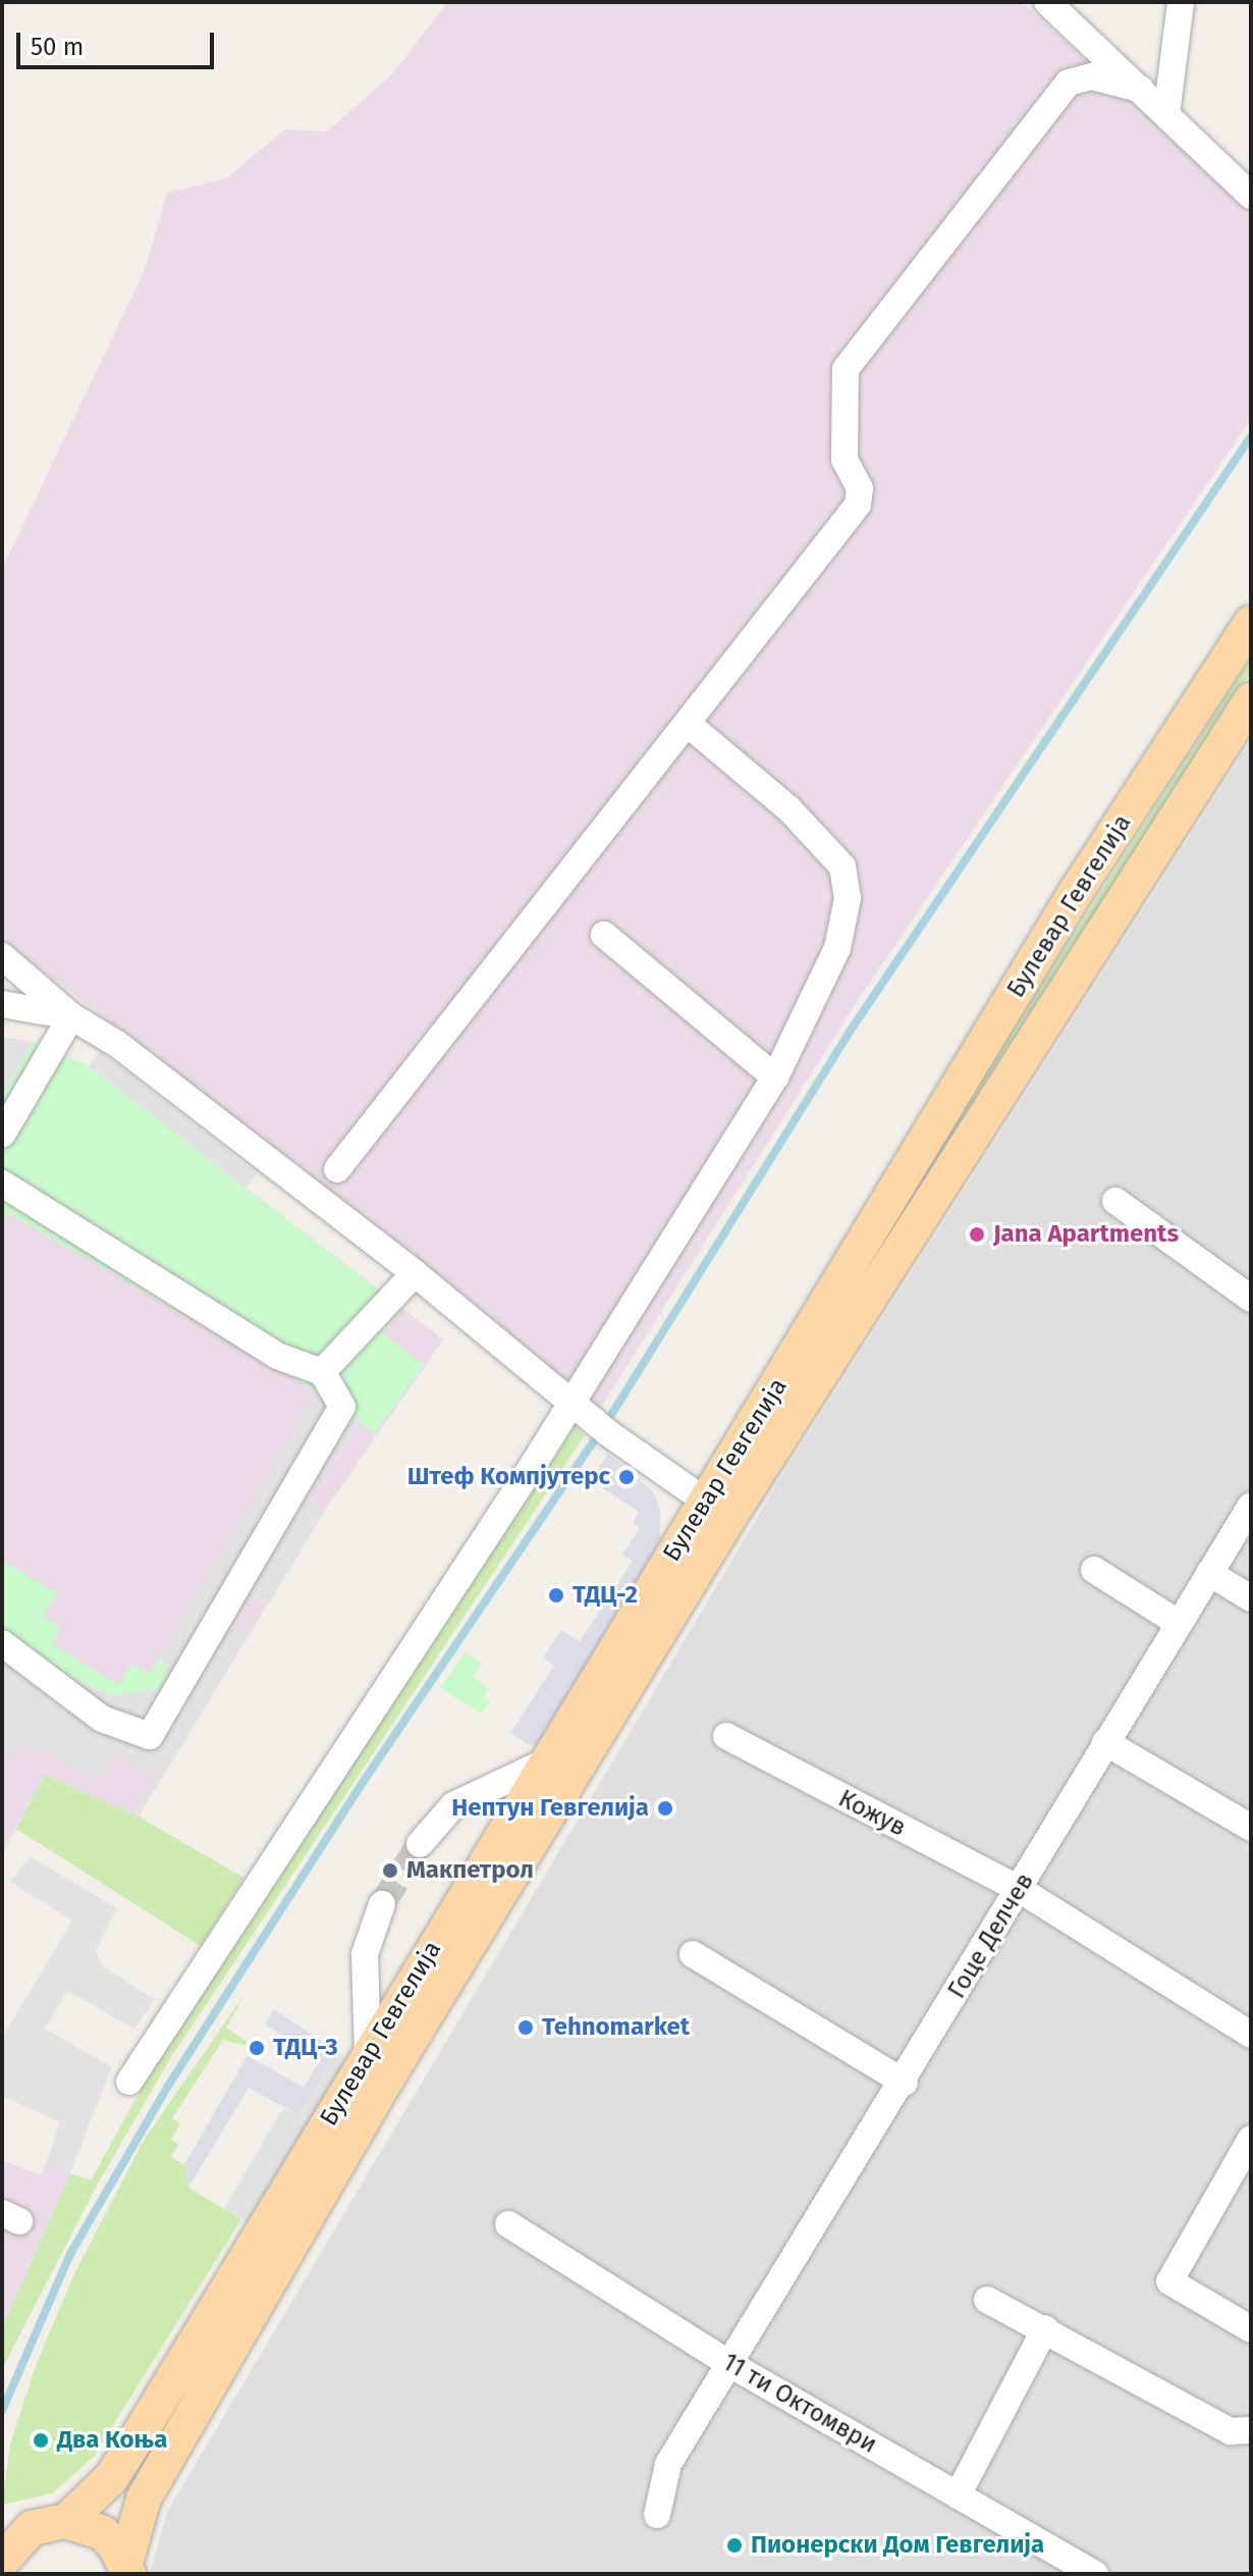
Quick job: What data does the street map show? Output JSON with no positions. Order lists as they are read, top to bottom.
{
  "streets": {
    "main road": ["Булевар Гевгелија"],
    "street": ["Кожув", "Гоце Делчев", "11 ти Октомври"]
  },
  "crossings": [
    ["Кожув", "Гоце Делчев"],
    ["Гоце Делчев", "11 ти Октомври"]
  ],
  "places": [
    "Jana Apartments",
    "Штеф Компјутерс",
    "ТДЦ-2",
    "Нептун Гевгелија",
    "Макпетрол",
    "Tehnomarket",
    "ТДЦ-3",
    "Два Коња",
    "Пионерски Дом Гевгелија"
  ],
  "scale_bar": "50 m"
}
